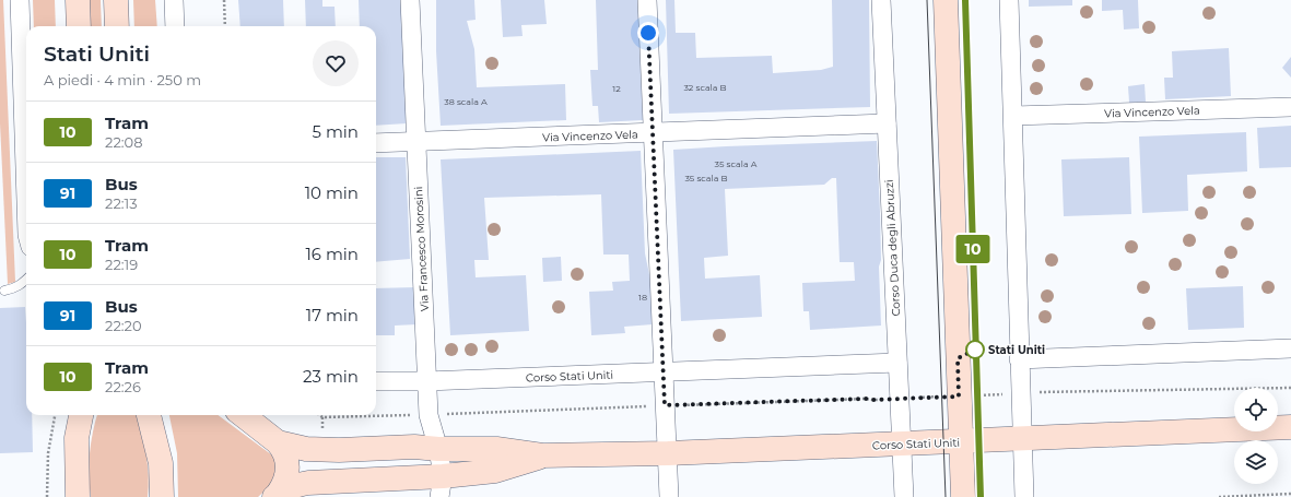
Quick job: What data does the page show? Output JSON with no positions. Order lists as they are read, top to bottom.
{
  "streets": {
    "main road": ["Corso Stati Uniti"],
    "street": ["Via Vincenzo Vela", "Corso Duca degli Abruzzi", "Via Francesco Morosini"]
  },
  "crossings": [
    ["Via Vincenzo Vela", "Corso Duca degli Abruzzi"],
    ["Via Vincenzo Vela", "Via Francesco Morosini"],
    ["Corso Duca degli Abruzzi", "Corso Stati Uniti"],
    ["Via Francesco Morosini", "Corso Stati Uniti"]
  ],
  "places": ["Stati Uniti"],
  "lines": ["tram line 10"],
  "house_numbers": [
    "32 scala B",
    "12",
    "38 scala A",
    "35 scala A",
    "35 scala B",
    "18"
  ],
  "page": {
    "on_map": "10",
    "heading": ["Stati Uniti", "A piedi · 4 min · 250 m"],
    "list": [
      {
        "mark": "10",
        "name": "Tram",
        "note": "22:08",
        "value": "5 min"
      },
      {
        "mark": "91",
        "name": "Bus",
        "note": "22:13",
        "value": "10 min"
      },
      {
        "mark": "10",
        "name": "Tram",
        "note": "22:19",
        "value": "16 min"
      },
      {
        "mark": "91",
        "name": "Bus",
        "note": "22:20",
        "value": "17 min"
      },
      {
        "mark": "10",
        "name": "Tram",
        "note": "22:26",
        "value": "23 min"
      }
    ]
  }
}
